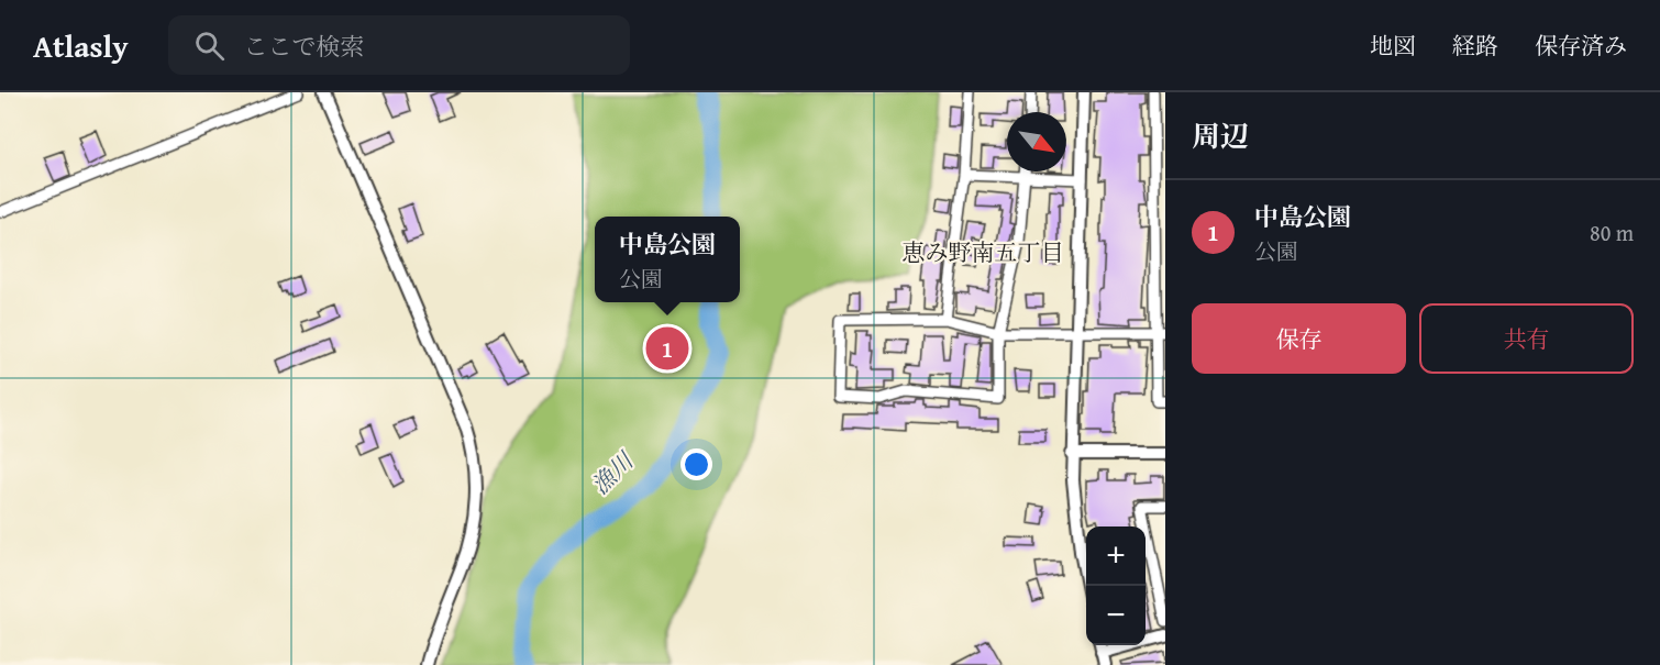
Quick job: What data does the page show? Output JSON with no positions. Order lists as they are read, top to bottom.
{
  "districts": ["恵み野南五丁目"],
  "water": ["漁川"],
  "north": "bottom right",
  "page": {
    "header": "Atlasly",
    "search": "ここで検索",
    "nav": ["地図", "経路", "保存済み"],
    "heading": "周辺",
    "list": [
      {
        "mark": "1",
        "name": "中島公園",
        "note": "公園",
        "value": "80 m"
      }
    ],
    "popup": ["中島公園", "公園"],
    "buttons": ["保存", "共有"],
    "pins": "1",
    "map_buttons": ["+", "−"]
  }
}
